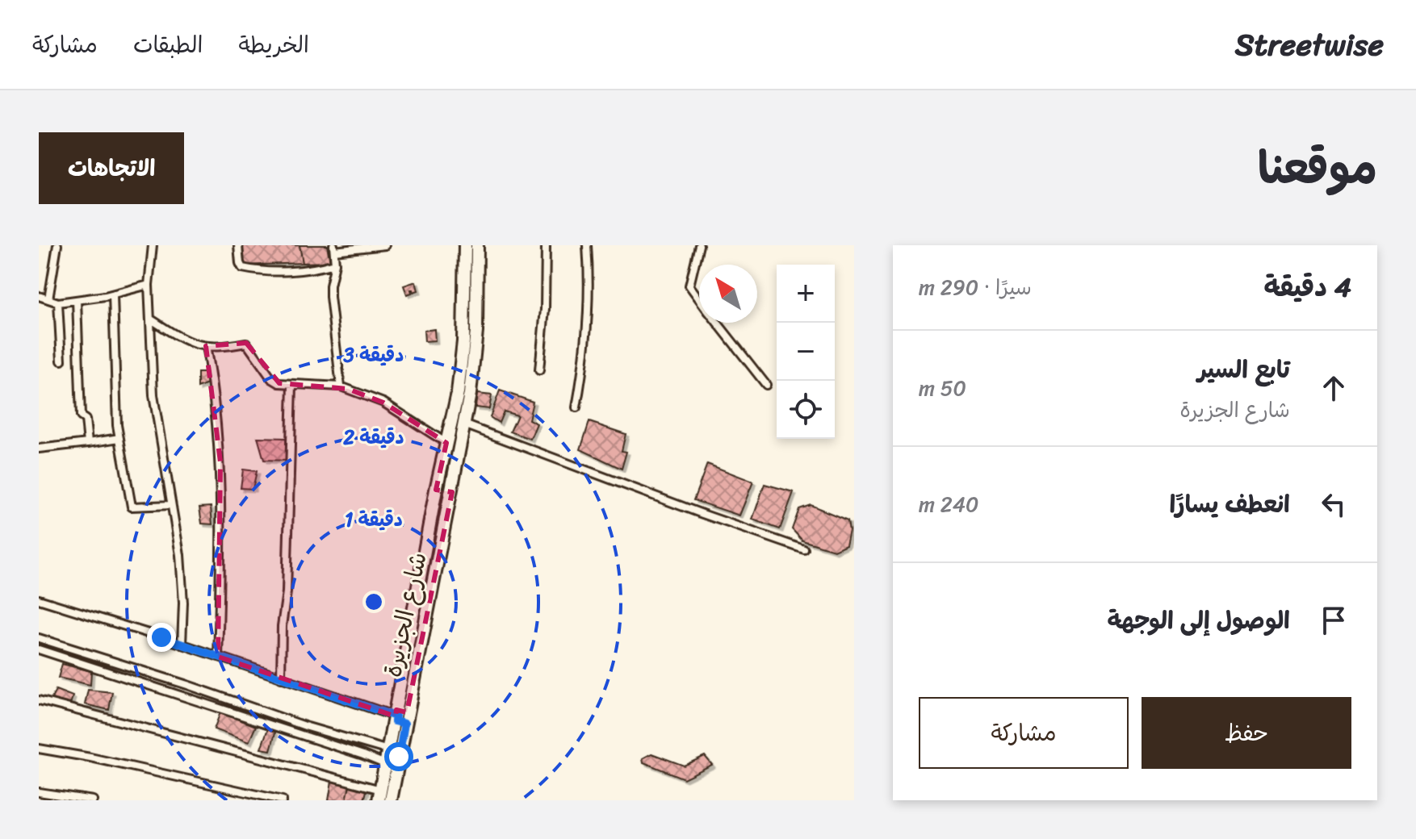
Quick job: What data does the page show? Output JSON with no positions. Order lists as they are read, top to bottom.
{
  "streets": {
    "main road": ["شارع الجزيرة"]
  },
  "north": "top left",
  "page": {
    "header": "Streetwise",
    "nav": ["الخريطة", "الطبقات", "مشاركة"],
    "title": "موقعنا",
    "buttons": [
      "الاتجاهات",
      ["حفظ", "مشاركة"]
    ],
    "heading": ["4 دقيقة", "سيرًا · 290 m"],
    "map_buttons": ["+", "−"],
    "list": [
      ["تابع السير", "شارع الجزيرة", "50 m"],
      ["انعطف يسارًا", "240 m"],
      "الوصول إلى الوجهة"
    ]
  },
  "rings": ["3 دقيقة", "2 دقيقة", "1 دقيقة"]
}
